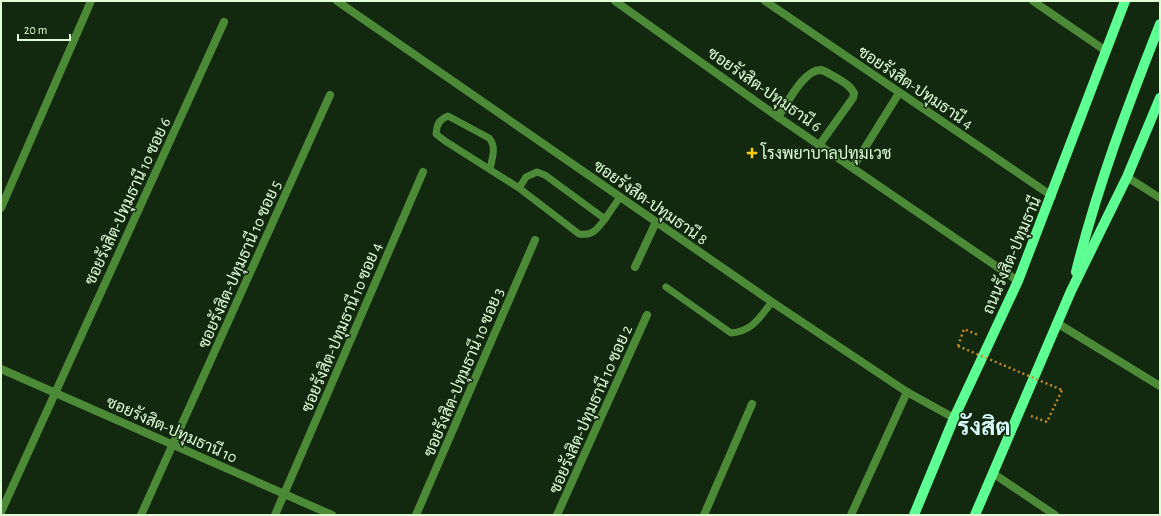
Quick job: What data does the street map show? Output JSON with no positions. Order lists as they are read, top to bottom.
{
  "streets": {
    "main road": ["ถนนรังสิต-ปทุมธานี"],
    "street": [
      "ซอยรังสิต-ปทุมธานี 4",
      "ซอยรังสิต-ปทุมธานี 6",
      "ซอยรังสิต-ปทุมธานี 10 ซอย 6",
      "ซอยรังสิต-ปทุมธานี 8",
      "ซอยรังสิต-ปทุมธานี 10 ซอย 5",
      "ซอยรังสิต-ปทุมธานี 10 ซอย 4",
      "ซอยรังสิต-ปทุมธานี 10 ซอย 3",
      "ซอยรังสิต-ปทุมธานี 10 ซอย 2",
      "ซอยรังสิต-ปทุมธานี 10"
    ]
  },
  "crossings": [
    ["ซอยรังสิต-ปทุมธานี 4", "ถนนรังสิต-ปทุมธานี"],
    ["ซอยรังสิต-ปทุมธานี 6", "ถนนรังสิต-ปทุมธานี"],
    ["ซอยรังสิต-ปทุมธานี 10 ซอย 6", "ซอยรังสิต-ปทุมธานี 10"],
    ["ซอยรังสิต-ปทุมธานี 8", "ถนนรังสิต-ปทุมธานี"],
    ["ซอยรังสิต-ปทุมธานี 10 ซอย 5", "ซอยรังสิต-ปทุมธานี 10"],
    ["ซอยรังสิต-ปทุมธานี 10 ซอย 4", "ซอยรังสิต-ปทุมธานี 10"]
  ],
  "districts": ["รังสิต"],
  "places": {
    "health": ["โรงพยาบาลปทุมเวช"]
  },
  "scale_bar": "20 m"
}
